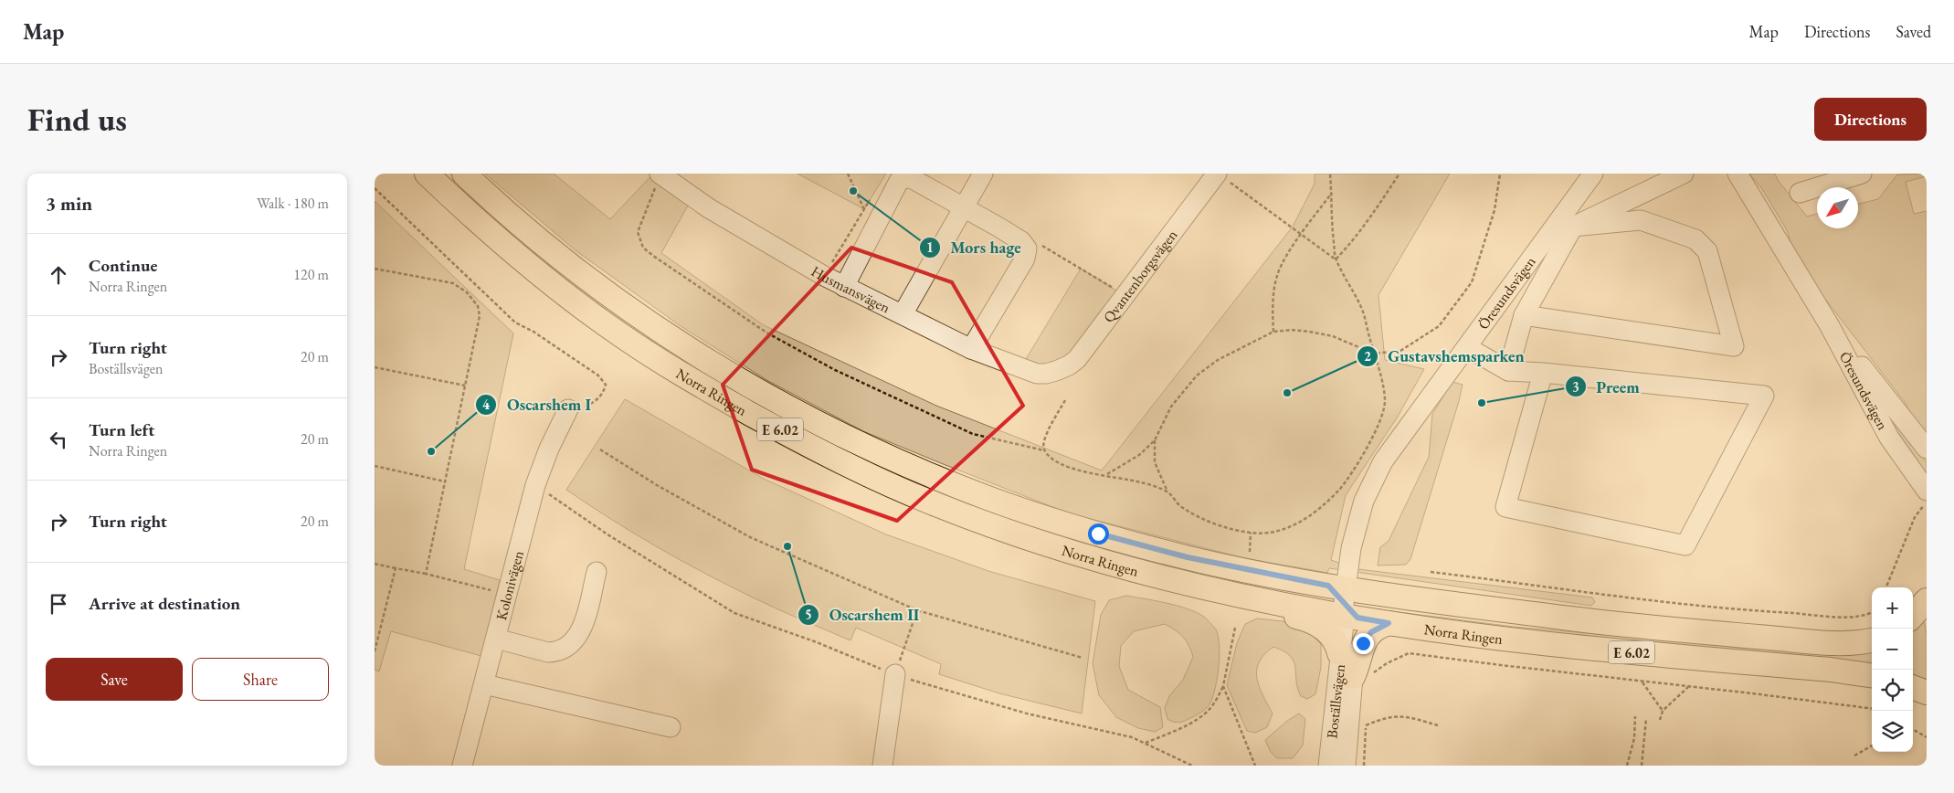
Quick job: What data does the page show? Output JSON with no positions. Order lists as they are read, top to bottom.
{
  "streets": {
    "main road": ["Norra Ringen", "E 6.02"],
    "street": [
      "Qvantenborgsvägen",
      "Husmansvägen",
      "Öresundsvägen",
      "Kolonivägen",
      "Boställsvägen"
    ]
  },
  "crossings": [
    ["Qvantenborgsvägen", "Husmansvägen"],
    ["Öresundsvägen", "Norra Ringen"],
    ["Öresundsvägen", "Boställsvägen"],
    ["Norra Ringen", "Boställsvägen"]
  ],
  "places": [
    "Mors hage",
    "Gustavshemsparken",
    "Preem",
    "Oscarshem I",
    "Oscarshem II"
  ],
  "north": "bottom left",
  "page": {
    "header": "Map",
    "nav": ["Map", "Directions", "Saved"],
    "buttons": [
      "Directions",
      ["Save", "Share"]
    ],
    "title": "Find us",
    "heading": ["3 min", "Walk · 180 m"],
    "list": [
      ["Continue", "Norra Ringen", "120 m"],
      ["Turn right", "Boställsvägen", "20 m"],
      ["Turn left", "Norra Ringen", "20 m"],
      ["Turn right", "20 m"],
      "Arrive at destination"
    ],
    "map_buttons": ["+", "−"]
  }
}
